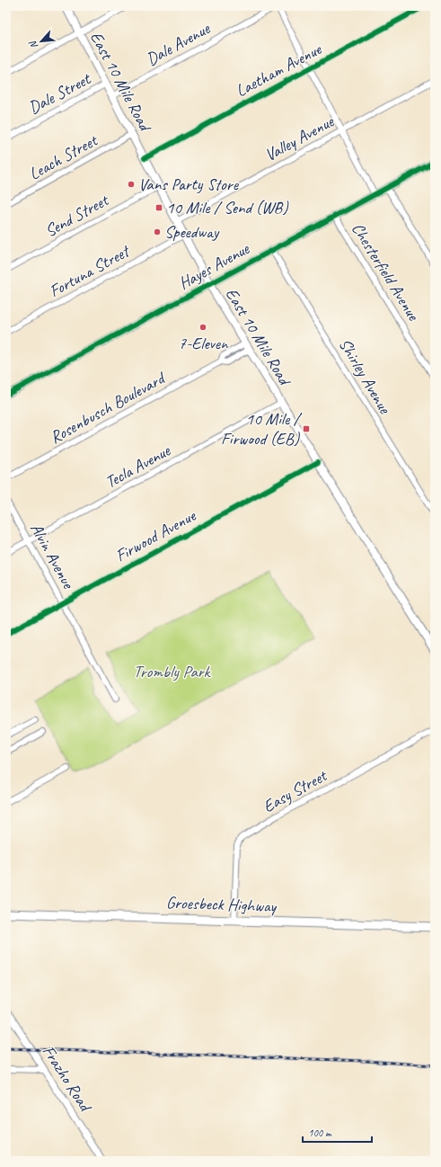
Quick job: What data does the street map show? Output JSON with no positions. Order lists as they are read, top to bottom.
{
  "streets": {
    "main road": ["East 10 Mile Road", "Groesbeck Highway"],
    "street": [
      "Dale Avenue",
      "Laetham Avenue",
      "Dale Street",
      "Valley Avenue",
      "Leach Street",
      "Send Street",
      "Hayes Avenue",
      "Fortuna Street",
      "Chesterfield Avenue",
      "Shirley Avenue",
      "Rosenbusch Boulevard",
      "Tecla Avenue",
      "Firwood Avenue",
      "Alvin Avenue",
      "Easy Street",
      "Frazho Road"
    ]
  },
  "crossings": [
    ["Dale Avenue", "East 10 Mile Road"],
    ["Laetham Avenue", "East 10 Mile Road"],
    ["East 10 Mile Road", "Dale Street"],
    ["East 10 Mile Road", "Valley Avenue"],
    ["East 10 Mile Road", "Leach Street"],
    ["East 10 Mile Road", "Send Street"],
    ["East 10 Mile Road", "Hayes Avenue"],
    ["East 10 Mile Road", "Fortuna Street"],
    ["East 10 Mile Road", "Rosenbusch Boulevard"],
    ["East 10 Mile Road", "Tecla Avenue"],
    ["East 10 Mile Road", "Firwood Avenue"],
    ["Hayes Avenue", "Chesterfield Avenue"],
    ["Hayes Avenue", "Shirley Avenue"],
    ["Tecla Avenue", "Alvin Avenue"],
    ["Firwood Avenue", "Alvin Avenue"],
    ["Easy Street", "Groesbeck Highway"]
  ],
  "parks": ["Trombly Park"],
  "places": {
    "other": ["Vans Party Store", "Speedway", "7-Eleven"],
    "transit": ["10 Mile / Send (WB)", "10 Mile / Firwood (EB)"]
  },
  "scale_bar": "100 m",
  "north": "bottom left"
}
